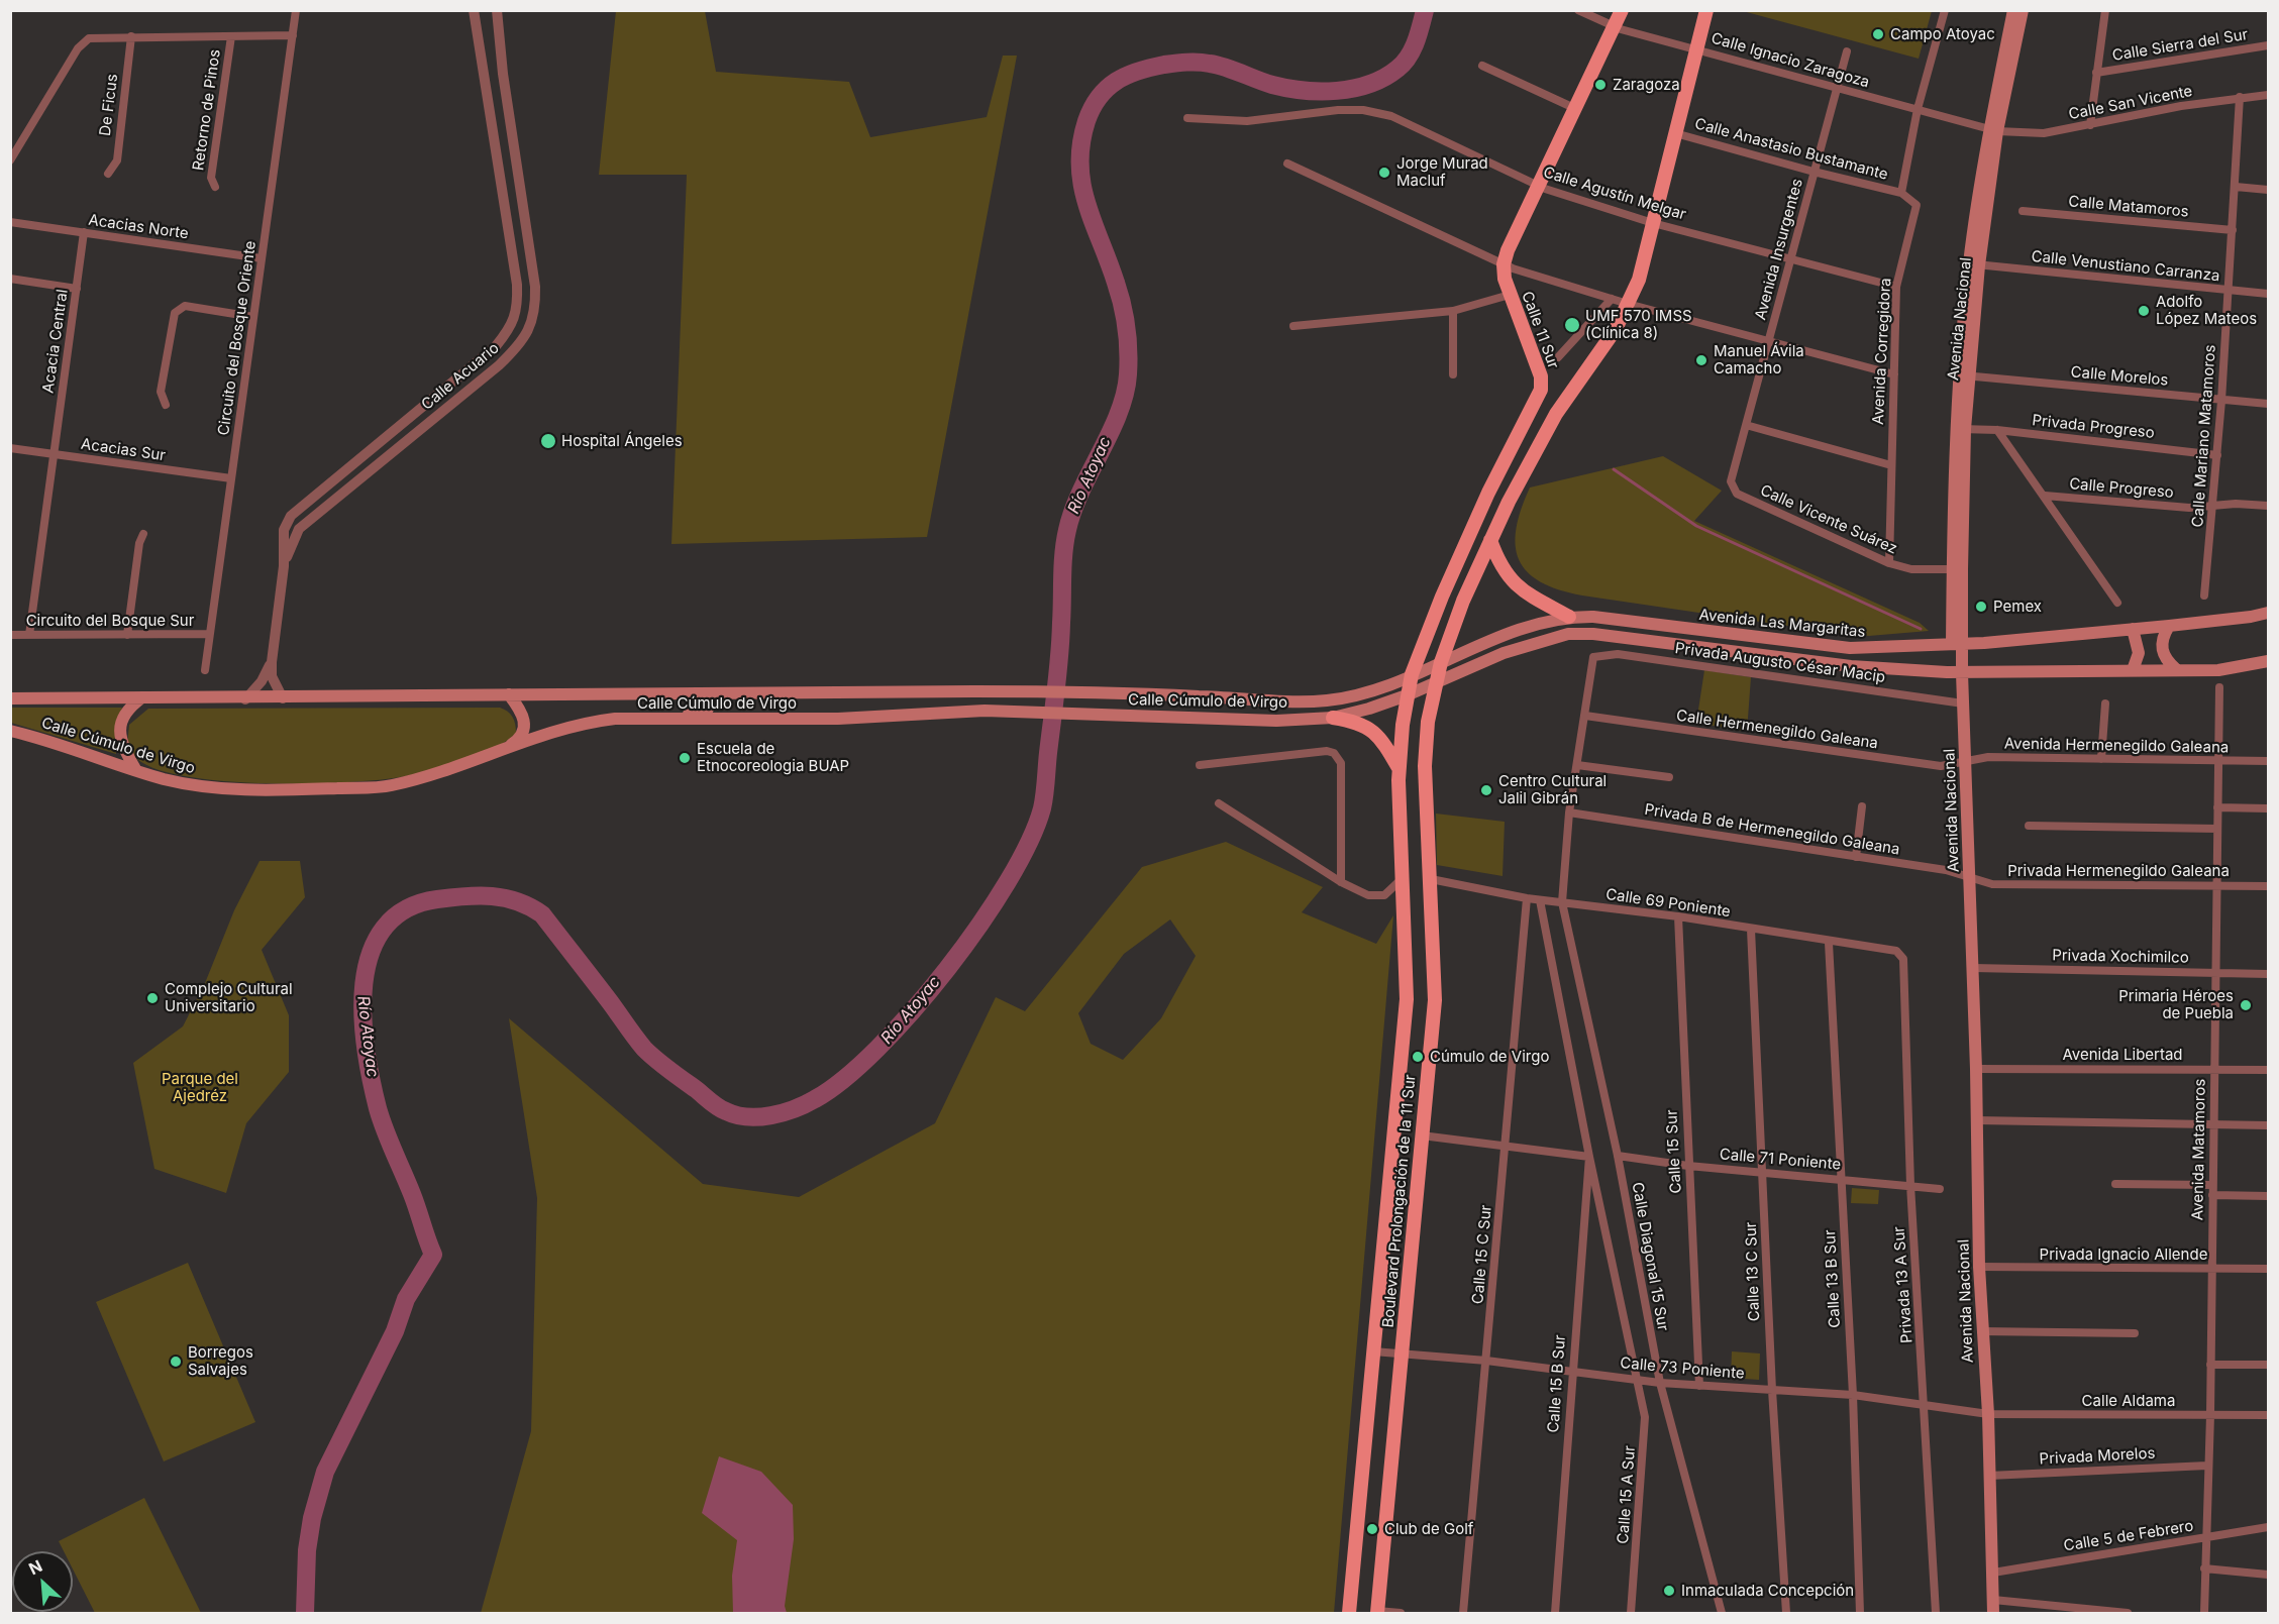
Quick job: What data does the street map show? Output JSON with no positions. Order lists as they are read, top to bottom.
{
  "streets": {
    "main road": [
      "Avenida Nacional",
      "Calle 11 Sur",
      "Avenida Las Margaritas",
      "Calle Cúmulo de Virgo",
      "Boulevard Prolongación de la 11 Sur"
    ],
    "street": [
      "Calle Sierra del Sur",
      "Calle Ignacio Zaragoza",
      "Calle San Vicente",
      "De Ficus",
      "Retorno de Pinos",
      "Calle Anastasio Bustamante",
      "Calle Agustín Melgar",
      "Calle Matamoros",
      "Acacias Norte",
      "Avenida Insurgentes",
      "Calle Venustiano Carranza",
      "Circuito del Bosque Oriente",
      "Acacia Central",
      "Avenida Corregidora",
      "Calle Acuario",
      "Calle Morelos",
      "Privada Progreso",
      "Calle Mariano Matamoros",
      "Acacias Sur",
      "Calle Progreso",
      "Calle Vicente Suárez",
      "Circuito del Bosque Sur",
      "Privada Augusto César Macip",
      "Calle Hermenegildo Galeana",
      "Avenida Hermenegildo Galeana",
      "Privada B de Hermenegildo Galeana",
      "Privada Hermenegildo Galeana",
      "Calle 69 Poniente",
      "Privada Xochimilco",
      "Avenida Libertad",
      "Avenida Matamoros",
      "Calle 15 Sur",
      "Calle 71 Poniente",
      "Calle 15 C Sur",
      "Privada Ignacio Allende",
      "Calle Diagonal 15 Sur",
      "Calle 13 C Sur",
      "Calle 13 B Sur",
      "Privada 13 A Sur",
      "Calle 73 Poniente",
      "Calle 15 B Sur",
      "Calle Aldama",
      "Privada Morelos",
      "Calle 15 A Sur",
      "Calle 5 de Febrero"
    ]
  },
  "crossings": [
    ["Calle Ignacio Zaragoza", "Calle San Vicente"],
    ["Calle Ignacio Zaragoza", "Avenida Insurgentes"],
    ["Calle Ignacio Zaragoza", "Avenida Nacional"],
    ["Calle San Vicente", "Avenida Nacional"],
    ["Calle San Vicente", "Calle Mariano Matamoros"],
    ["Calle Anastasio Bustamante", "Avenida Insurgentes"],
    ["Calle Anastasio Bustamante", "Avenida Corregidora"],
    ["Calle Agustín Melgar", "Avenida Insurgentes"],
    ["Calle Agustín Melgar", "Avenida Corregidora"],
    ["Calle Matamoros", "Calle Mariano Matamoros"],
    ["Acacias Norte", "Circuito del Bosque Oriente"],
    ["Acacias Norte", "Acacia Central"],
    ["Avenida Insurgentes", "Calle Vicente Suárez"],
    ["Calle Venustiano Carranza", "Avenida Nacional"],
    ["Calle Venustiano Carranza", "Calle Mariano Matamoros"],
    ["Avenida Nacional", "Calle Morelos"],
    ["Avenida Nacional", "Privada Progreso"],
    ["Avenida Nacional", "Calle Vicente Suárez"],
    ["Avenida Nacional", "Avenida Las Margaritas"],
    ["Avenida Nacional", "Privada Augusto César Macip"],
    ["Avenida Nacional", "Calle Hermenegildo Galeana"],
    ["Avenida Nacional", "Avenida Hermenegildo Galeana"],
    ["Avenida Nacional", "Privada B de Hermenegildo Galeana"],
    ["Avenida Nacional", "Privada Hermenegildo Galeana"],
    ["Avenida Nacional", "Privada Xochimilco"],
    ["Avenida Nacional", "Avenida Libertad"],
    ["Avenida Nacional", "Privada Ignacio Allende"],
    ["Avenida Nacional", "Calle 73 Poniente"],
    ["Avenida Nacional", "Calle Aldama"],
    ["Avenida Nacional", "Privada Morelos"],
    ["Avenida Nacional", "Calle 5 de Febrero"],
    ["Calle 11 Sur", "Avenida Las Margaritas"],
    ["Calle 11 Sur", "Calle Cúmulo de Virgo"],
    ["Calle 11 Sur", "Boulevard Prolongación de la 11 Sur"],
    ["Circuito del Bosque Oriente", "Acacias Sur"],
    ["Circuito del Bosque Oriente", "Circuito del Bosque Sur"],
    ["Acacia Central", "Acacias Sur"],
    ["Acacia Central", "Circuito del Bosque Sur"],
    ["Avenida Corregidora", "Calle Vicente Suárez"],
    ["Calle Acuario", "Calle Cúmulo de Virgo"],
    ["Calle Morelos", "Calle Mariano Matamoros"],
    ["Privada Progreso", "Calle Mariano Matamoros"],
    ["Calle Mariano Matamoros", "Calle Progreso"],
    ["Avenida Las Margaritas", "Calle Cúmulo de Virgo"],
    ["Privada Augusto César Macip", "Calle Diagonal 15 Sur"],
    ["Calle Cúmulo de Virgo", "Boulevard Prolongación de la 11 Sur"],
    ["Calle Hermenegildo Galeana", "Avenida Hermenegildo Galeana"],
    ["Calle Hermenegildo Galeana", "Calle Diagonal 15 Sur"],
    ["Avenida Hermenegildo Galeana", "Avenida Matamoros"],
    ["Privada B de Hermenegildo Galeana", "Privada Hermenegildo Galeana"],
    ["Privada B de Hermenegildo Galeana", "Calle Diagonal 15 Sur"],
    ["Privada Hermenegildo Galeana", "Avenida Matamoros"],
    ["Calle 69 Poniente", "Calle 15 Sur"],
    ["Calle 69 Poniente", "Boulevard Prolongación de la 11 Sur"],
    ["Calle 69 Poniente", "Calle 15 C Sur"],
    ["Calle 69 Poniente", "Calle Diagonal 15 Sur"],
    ["Calle 69 Poniente", "Calle 13 C Sur"],
    ["Calle 69 Poniente", "Calle 13 B Sur"],
    ["Calle 69 Poniente", "Privada 13 A Sur"],
    ["Privada Xochimilco", "Avenida Matamoros"],
    ["Avenida Libertad", "Avenida Matamoros"],
    ["Avenida Matamoros", "Privada Ignacio Allende"],
    ["Avenida Matamoros", "Calle Aldama"],
    ["Avenida Matamoros", "Privada Morelos"],
    ["Avenida Matamoros", "Calle 5 de Febrero"],
    ["Calle 15 Sur", "Calle 71 Poniente"],
    ["Calle 15 Sur", "Calle 73 Poniente"],
    ["Calle 71 Poniente", "Calle Diagonal 15 Sur"],
    ["Calle 71 Poniente", "Calle 13 C Sur"],
    ["Calle 71 Poniente", "Calle 13 B Sur"],
    ["Calle 71 Poniente", "Privada 13 A Sur"],
    ["Boulevard Prolongación de la 11 Sur", "Calle 73 Poniente"],
    ["Calle 15 C Sur", "Calle 73 Poniente"],
    ["Calle Diagonal 15 Sur", "Calle 73 Poniente"],
    ["Calle 13 C Sur", "Calle 73 Poniente"],
    ["Calle 13 B Sur", "Calle 73 Poniente"],
    ["Privada 13 A Sur", "Calle 73 Poniente"],
    ["Calle 73 Poniente", "Calle 15 B Sur"],
    ["Calle 73 Poniente", "Calle Aldama"],
    ["Calle 73 Poniente", "Calle 15 A Sur"]
  ],
  "water": ["Río Atoyac"],
  "parks": ["Parque del Ajedréz"],
  "places": [
    "Campo Atoyac",
    "Zaragoza",
    "Jorge Murad Macluf",
    "Adolfo López Mateos",
    "UMF 570 IMSS (Clínica 8)",
    "Manuel Ávila Camacho",
    "Hospital Ángeles",
    "Pemex",
    "Escuela de Etnocoreologia BUAP",
    "Centro Cultural Jalil Gibrán",
    "Complejo Cultural Universitario",
    "Primaria Héroes de Puebla",
    "Cúmulo de Virgo",
    "Borregos Salvajes",
    "Club de Golf",
    "Inmaculada Concepción"
  ],
  "north": "top left"
}
